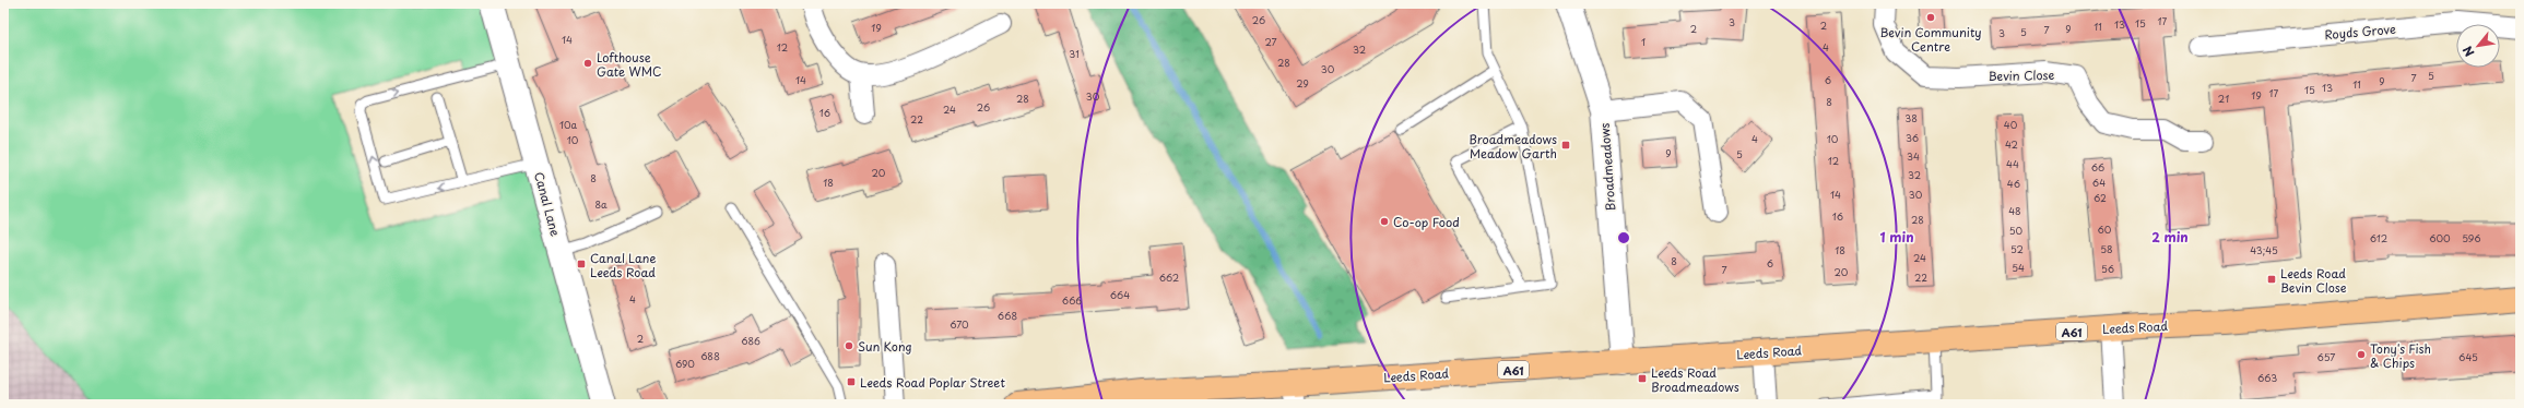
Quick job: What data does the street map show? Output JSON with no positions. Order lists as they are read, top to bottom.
{
  "streets": {
    "main road": ["Leeds Road", "A61"],
    "street": [
      "Royds Grove",
      "Bevin Close",
      "Broadmeadows",
      "Canal Lane"
    ]
  },
  "crossings": [
    ["Broadmeadows", "Leeds Road"]
  ],
  "places": {
    "other": [
      "Bevin Community Centre",
      "Lofthouse Gate WMC",
      "Co-op Food",
      "Sun Kong",
      "Tony's Fish & Chips"
    ],
    "transit": [
      "Broadmeadows Meadow Garth",
      "Canal Lane Leeds Road",
      "Leeds Road Bevin Close",
      "Leeds Road Broadmeadows",
      "Leeds Road Poplar Street"
    ]
  },
  "house_numbers": [
    "26",
    "17",
    "3",
    "15",
    "13",
    "2",
    "11",
    "19",
    "2",
    "9",
    "7",
    "5",
    "3",
    "14",
    "27",
    "1",
    "12",
    "4",
    "32",
    "31",
    "28",
    "30",
    "5",
    "7",
    "14",
    "6",
    "9",
    "29",
    "11",
    "13",
    "15",
    "17",
    "19",
    "30",
    "28",
    "21",
    "8",
    "26",
    "24",
    "16",
    "38",
    "22",
    "10a",
    "40",
    "36",
    "4",
    "10",
    "10",
    "42",
    "9",
    "5",
    "34",
    "12",
    "44",
    "66",
    "20",
    "32",
    "8",
    "18",
    "64",
    "46",
    "14",
    "30",
    "62",
    "8a",
    "48",
    "16",
    "28",
    "60",
    "50",
    "612",
    "600",
    "596",
    "52",
    "58",
    "18",
    "43;45",
    "24",
    "8",
    "6",
    "54",
    "56",
    "7",
    "20",
    "662",
    "22",
    "664",
    "4",
    "666",
    "668",
    "670",
    "2",
    "686",
    "688",
    "657",
    "645",
    "690",
    "663"
  ],
  "north": "bottom left",
  "rings": ["1 min", "2 min"]
}
